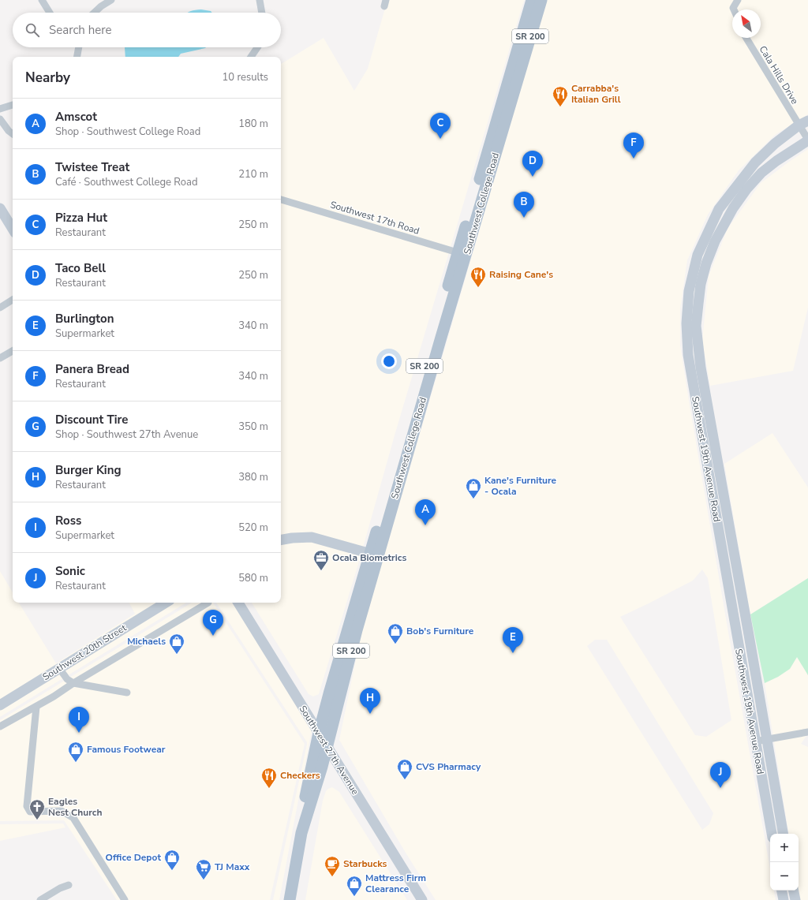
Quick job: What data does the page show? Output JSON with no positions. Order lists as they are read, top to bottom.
{
  "streets": {
    "main road": [
      "SR 200",
      "Southwest College Road",
      "Southwest 19th Avenue Road",
      "Southwest 20th Street",
      "Southwest 27th Avenue"
    ],
    "street": ["Cala Hills Drive", "Southwest 17th Road"]
  },
  "crossings": [
    ["Cala Hills Drive", "Southwest 19th Avenue Road"],
    ["Southwest College Road", "Southwest 17th Road"],
    ["Southwest College Road", "Southwest 27th Avenue"]
  ],
  "places": {
    "restaurant": ["Carrabba's Italian Grill", "Raising Cane's", "Checkers"],
    "shop": [
      "Kane's Furniture - Ocala",
      "Bob's Furniture",
      "Michaels",
      "Famous Footwear",
      "CVS Pharmacy",
      "Office Depot",
      "Mattress Firm Clearance"
    ],
    "office": ["Ocala Biometrics"],
    "church": ["Eagles Nest Church"],
    "cafe": ["Starbucks"],
    "supermarket": ["TJ Maxx"]
  },
  "north": "top left",
  "page": {
    "search": "Search here",
    "heading": ["Nearby", "10 results"],
    "list": [
      {
        "mark": "A",
        "name": "Amscot",
        "note": "Shop · Southwest College Road",
        "value": "180 m"
      },
      {
        "mark": "B",
        "name": "Twistee Treat",
        "note": "Café · Southwest College Road",
        "value": "210 m"
      },
      {
        "mark": "C",
        "name": "Pizza Hut",
        "note": "Restaurant",
        "value": "250 m"
      },
      {
        "mark": "D",
        "name": "Taco Bell",
        "note": "Restaurant",
        "value": "250 m"
      },
      {
        "mark": "E",
        "name": "Burlington",
        "note": "Supermarket",
        "value": "340 m"
      },
      {
        "mark": "F",
        "name": "Panera Bread",
        "note": "Restaurant",
        "value": "340 m"
      },
      {
        "mark": "G",
        "name": "Discount Tire",
        "note": "Shop · Southwest 27th Avenue",
        "value": "350 m"
      },
      {
        "mark": "H",
        "name": "Burger King",
        "note": "Restaurant",
        "value": "380 m"
      },
      {
        "mark": "I",
        "name": "Ross",
        "note": "Supermarket",
        "value": "520 m"
      },
      {
        "mark": "J",
        "name": "Sonic",
        "note": "Restaurant",
        "value": "580 m"
      }
    ],
    "pins": [
      "C",
      "F",
      "D",
      "B",
      "A",
      "G",
      "E",
      "H",
      "I",
      "J"
    ],
    "map_buttons": ["+", "−"]
  }
}
